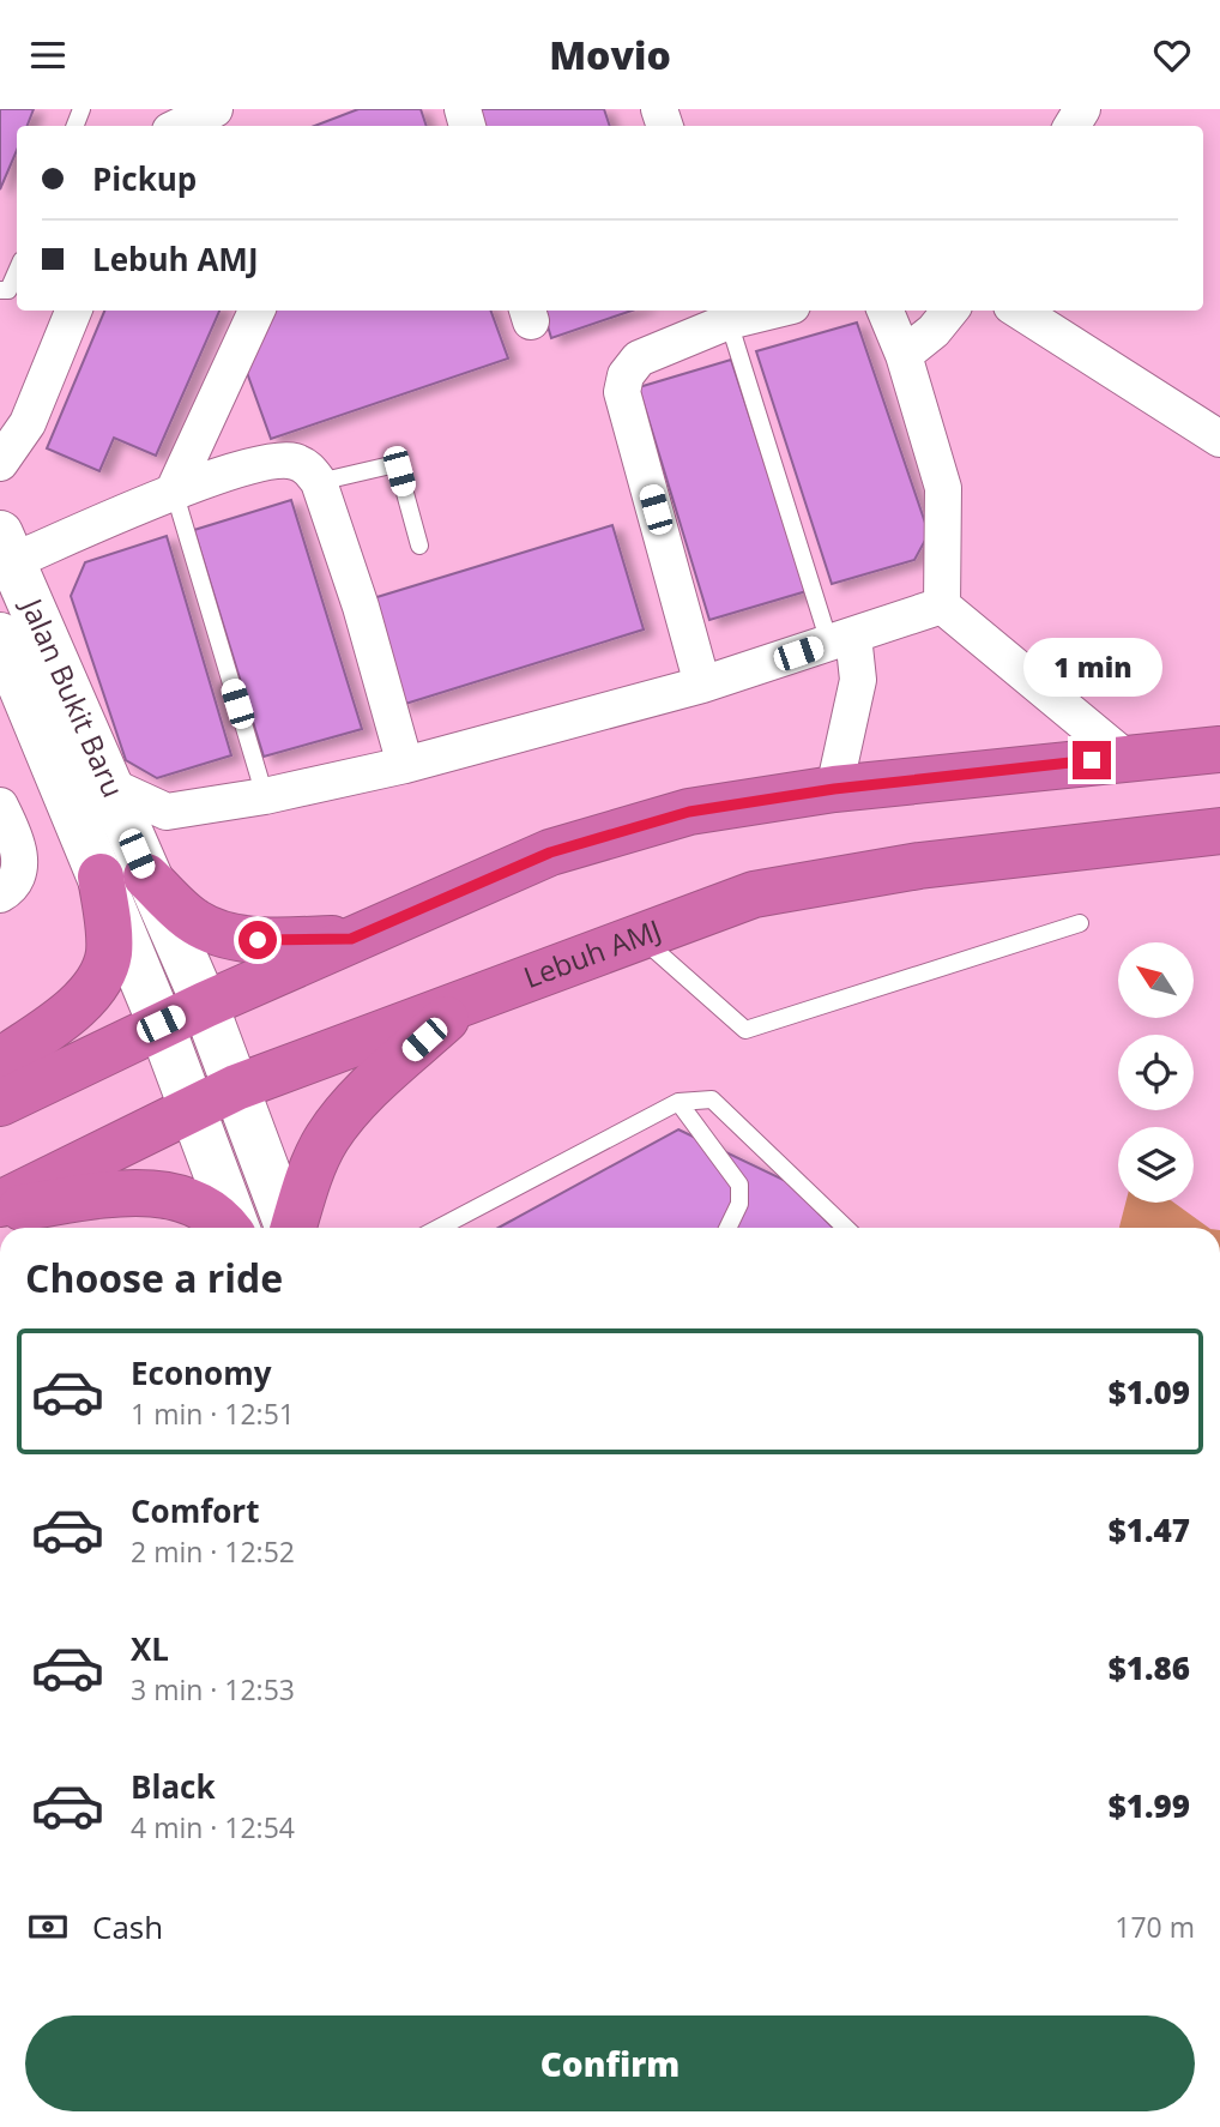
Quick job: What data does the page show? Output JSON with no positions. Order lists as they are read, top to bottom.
{
  "streets": {
    "highway": ["Lebuh AMJ"],
    "main road": ["Jalan Bukit Baru"]
  },
  "crossings": [
    ["Jalan Bukit Baru", "Lebuh AMJ"]
  ],
  "north": "top left",
  "page": {
    "header": "Movio",
    "banner": ["Pickup", "Lebuh AMJ"],
    "bubble": "1 min",
    "heading": "Choose a ride",
    "list": [
      {
        "name": "Economy",
        "note": "1 min · 12:51",
        "value": "$1.09"
      },
      {
        "name": "Comfort",
        "note": "2 min · 12:52",
        "value": "$1.47"
      },
      {
        "name": "XL",
        "note": "3 min · 12:53",
        "value": "$1.86"
      },
      {
        "name": "Black",
        "note": "4 min · 12:54",
        "value": "$1.99"
      }
    ],
    "pay": ["Cash", "170 m"],
    "buttons": "Confirm"
  }
}
